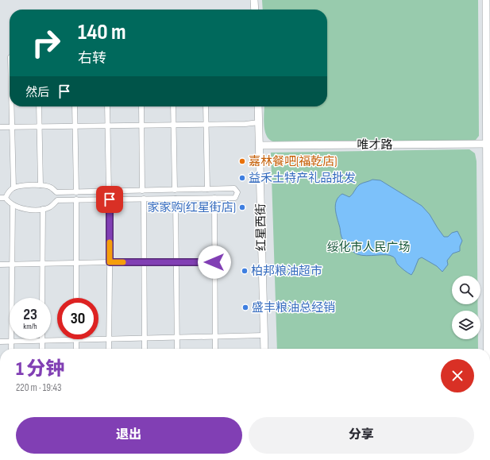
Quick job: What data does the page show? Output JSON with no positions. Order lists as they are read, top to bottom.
{
  "streets": {
    "main road": ["唯才路", "红星西街"]
  },
  "crossings": [
    ["唯才路", "红星西街"]
  ],
  "parks": ["绥化市人民广场"],
  "places": [
    "嘉林餐吧(福乾店)",
    "益禾土特产礼品批发",
    "家家购(红星街店)",
    "柏邦粮油超市",
    "盛丰粮油总经销"
  ],
  "page": {
    "turn": ["140 m", "右转"],
    "then": "然后",
    "speed": "23 km/h",
    "limit": "30",
    "heading": ["1 分钟", "220 m · 19:43"],
    "buttons": ["退出", "分享"]
  }
}
